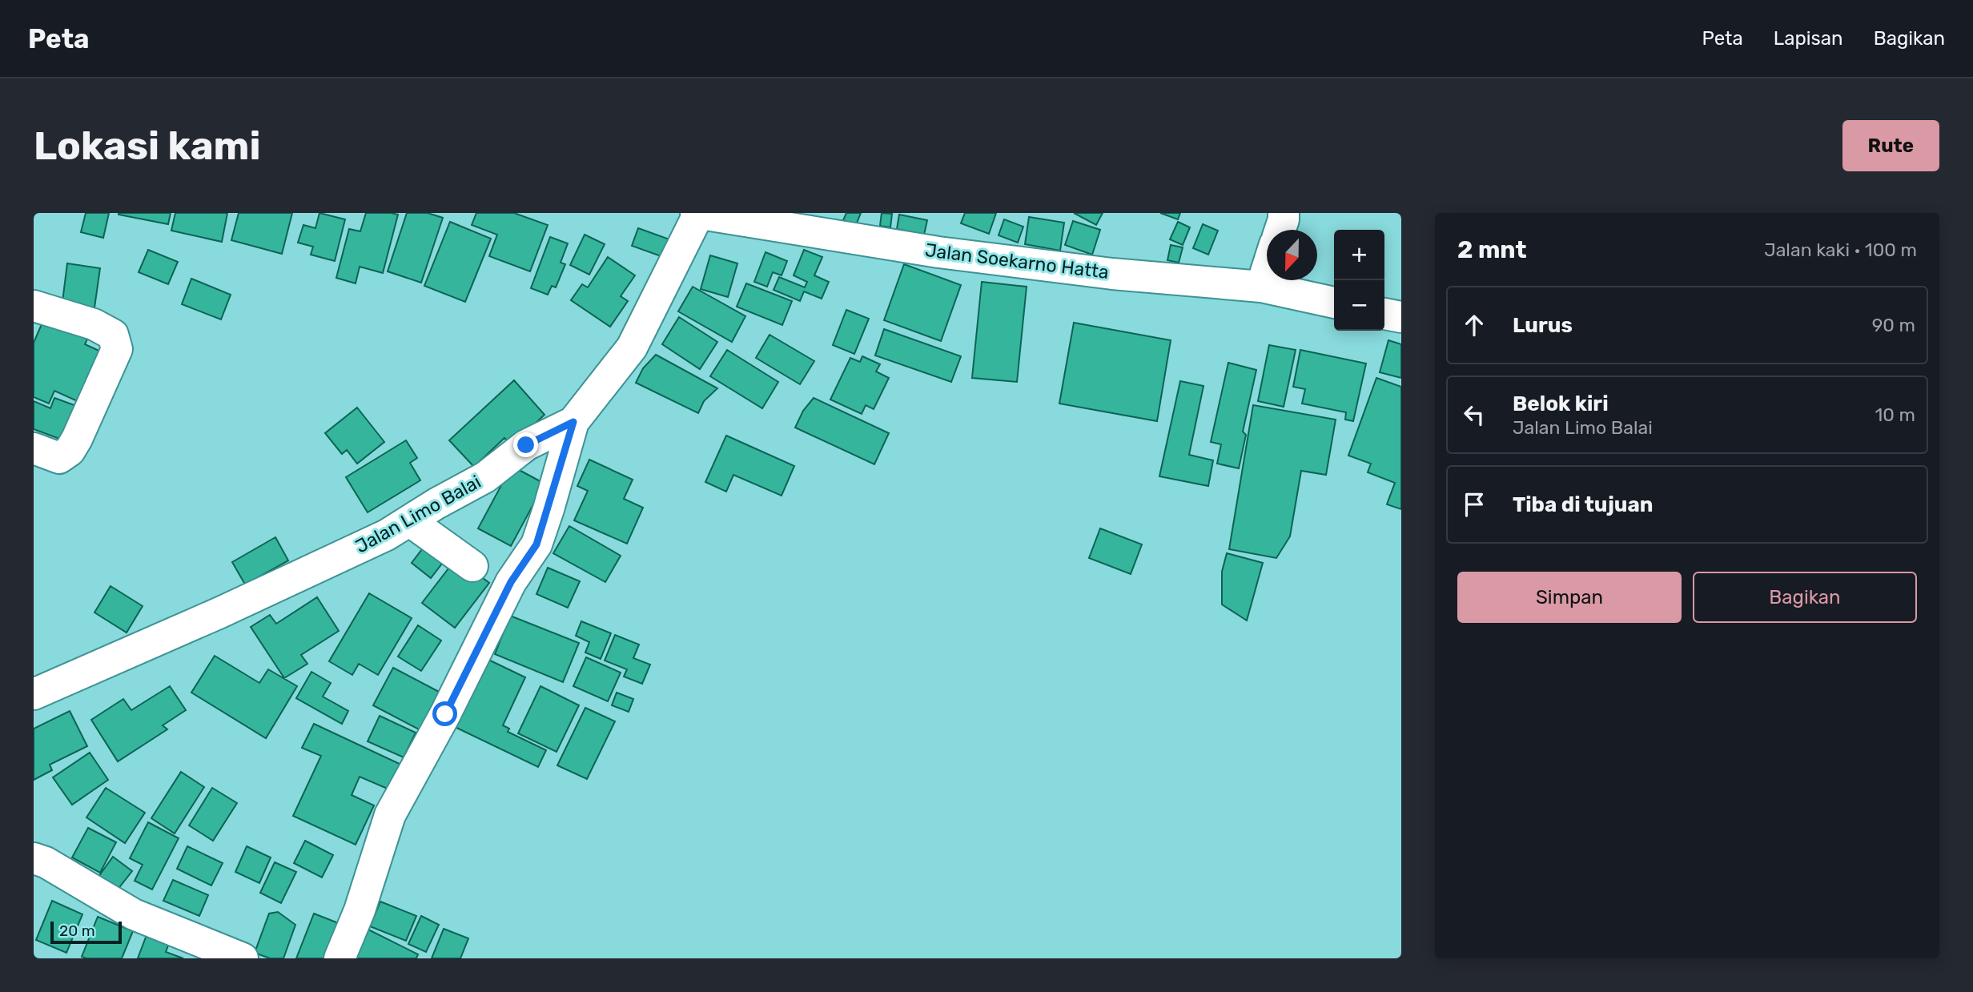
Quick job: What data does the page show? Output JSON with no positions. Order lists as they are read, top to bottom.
{
  "streets": {
    "main road": ["Jalan Soekarno Hatta", "Jalan Limo Balai"]
  },
  "crossings": [
    ["Jalan Soekarno Hatta", "Jalan Limo Balai"]
  ],
  "scale_bar": "20 m",
  "north": "bottom",
  "page": {
    "header": "Peta",
    "nav": ["Peta", "Lapisan", "Bagikan"],
    "buttons": [
      "Rute",
      ["Simpan", "Bagikan"]
    ],
    "title": "Lokasi kami",
    "heading": ["2 mnt", "Jalan kaki · 100 m"],
    "map_buttons": ["+", "−"],
    "list": [
      ["Lurus", "90 m"],
      ["Belok kiri", "Jalan Limo Balai", "10 m"],
      "Tiba di tujuan"
    ],
    "scale": "20 m"
  }
}
